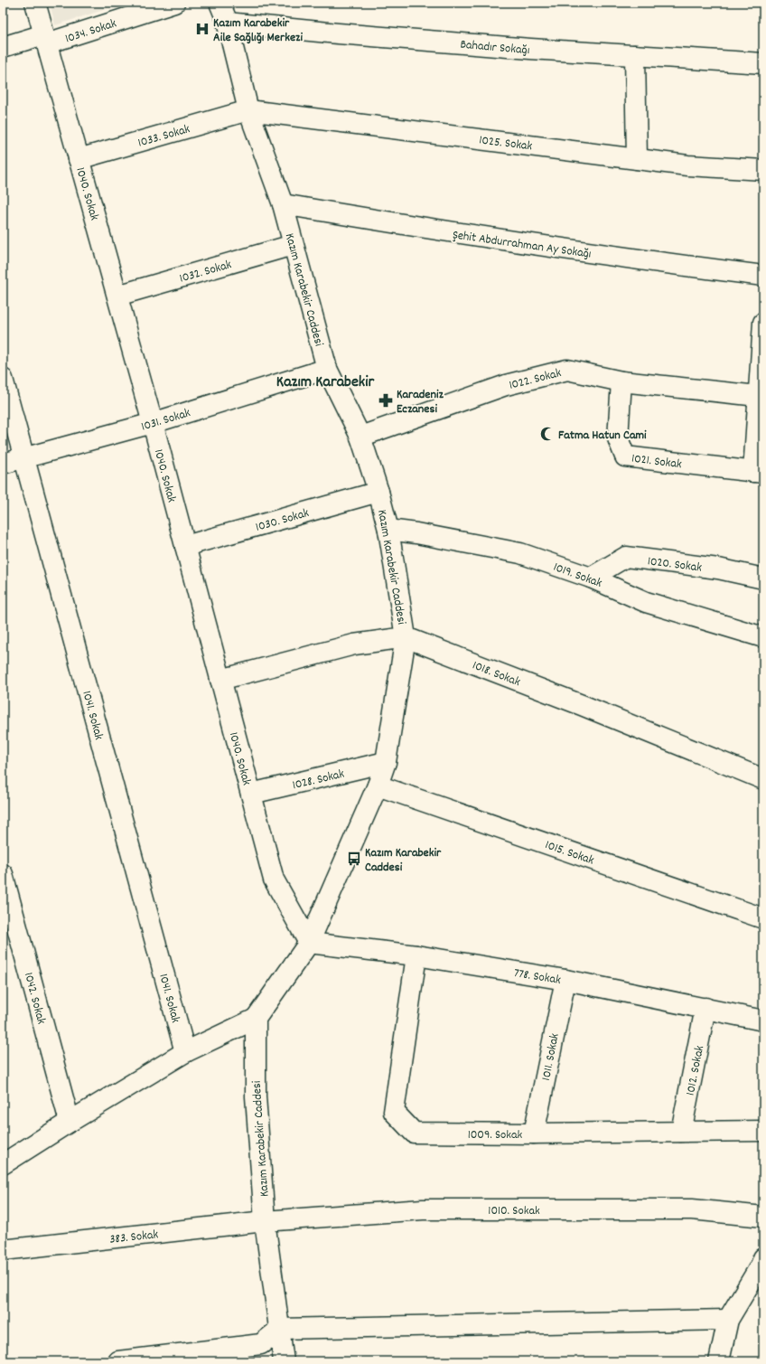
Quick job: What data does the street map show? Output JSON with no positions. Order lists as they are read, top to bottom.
{
  "streets": {
    "street": [
      "1034. Sokak",
      "Bahadır Sokağı",
      "1033. Sokak",
      "1025. Sokak",
      "1040. Sokak",
      "Şehit Abdurrahman Ay Sokağı",
      "1032. Sokak",
      "Kazım Karabekir Caddesi",
      "1022. Sokak",
      "1031. Sokak",
      "1021. Sokak",
      "1030. Sokak",
      "1020. Sokak",
      "1019. Sokak",
      "1018. Sokak",
      "1041. Sokak",
      "1028. Sokak",
      "1015. Sokak",
      "778. Sokak",
      "1042. Sokak",
      "1011. Sokak",
      "1012. Sokak",
      "1009. Sokak",
      "1010. Sokak",
      "383. Sokak"
    ]
  },
  "crossings": [
    ["1034. Sokak", "1040. Sokak"],
    ["Bahadır Sokağı", "Kazım Karabekir Caddesi"],
    ["1033. Sokak", "1025. Sokak"],
    ["1033. Sokak", "1040. Sokak"],
    ["1033. Sokak", "Kazım Karabekir Caddesi"],
    ["1025. Sokak", "Kazım Karabekir Caddesi"],
    ["1040. Sokak", "1032. Sokak"],
    ["1040. Sokak", "Kazım Karabekir Caddesi"],
    ["1040. Sokak", "1031. Sokak"],
    ["1040. Sokak", "1030. Sokak"],
    ["1040. Sokak", "1018. Sokak"],
    ["1040. Sokak", "1028. Sokak"],
    ["1040. Sokak", "778. Sokak"],
    ["Şehit Abdurrahman Ay Sokağı", "Kazım Karabekir Caddesi"],
    ["1032. Sokak", "Kazım Karabekir Caddesi"],
    ["Kazım Karabekir Caddesi", "1022. Sokak"],
    ["Kazım Karabekir Caddesi", "1031. Sokak"],
    ["Kazım Karabekir Caddesi", "1030. Sokak"],
    ["Kazım Karabekir Caddesi", "1019. Sokak"],
    ["Kazım Karabekir Caddesi", "1018. Sokak"],
    ["Kazım Karabekir Caddesi", "1028. Sokak"],
    ["Kazım Karabekir Caddesi", "1015. Sokak"],
    ["Kazım Karabekir Caddesi", "778. Sokak"],
    ["Kazım Karabekir Caddesi", "1010. Sokak"],
    ["Kazım Karabekir Caddesi", "383. Sokak"],
    ["1022. Sokak", "1021. Sokak"],
    ["1031. Sokak", "1041. Sokak"],
    ["1020. Sokak", "1019. Sokak"],
    ["778. Sokak", "1011. Sokak"],
    ["778. Sokak", "1012. Sokak"],
    ["778. Sokak", "1009. Sokak"],
    ["1011. Sokak", "1009. Sokak"],
    ["1012. Sokak", "1009. Sokak"],
    ["1010. Sokak", "383. Sokak"]
  ],
  "districts": ["Kazım Karabekir"],
  "places": {
    "hospital": ["Kazım Karabekir Aile Sağlığı Merkezi"],
    "pharmacy": ["Karadeniz Eczanesi"],
    "mosque": ["Fatma Hatun Cami"],
    "bus stop": ["Kazım Karabekir Caddesi"]
  }
}
